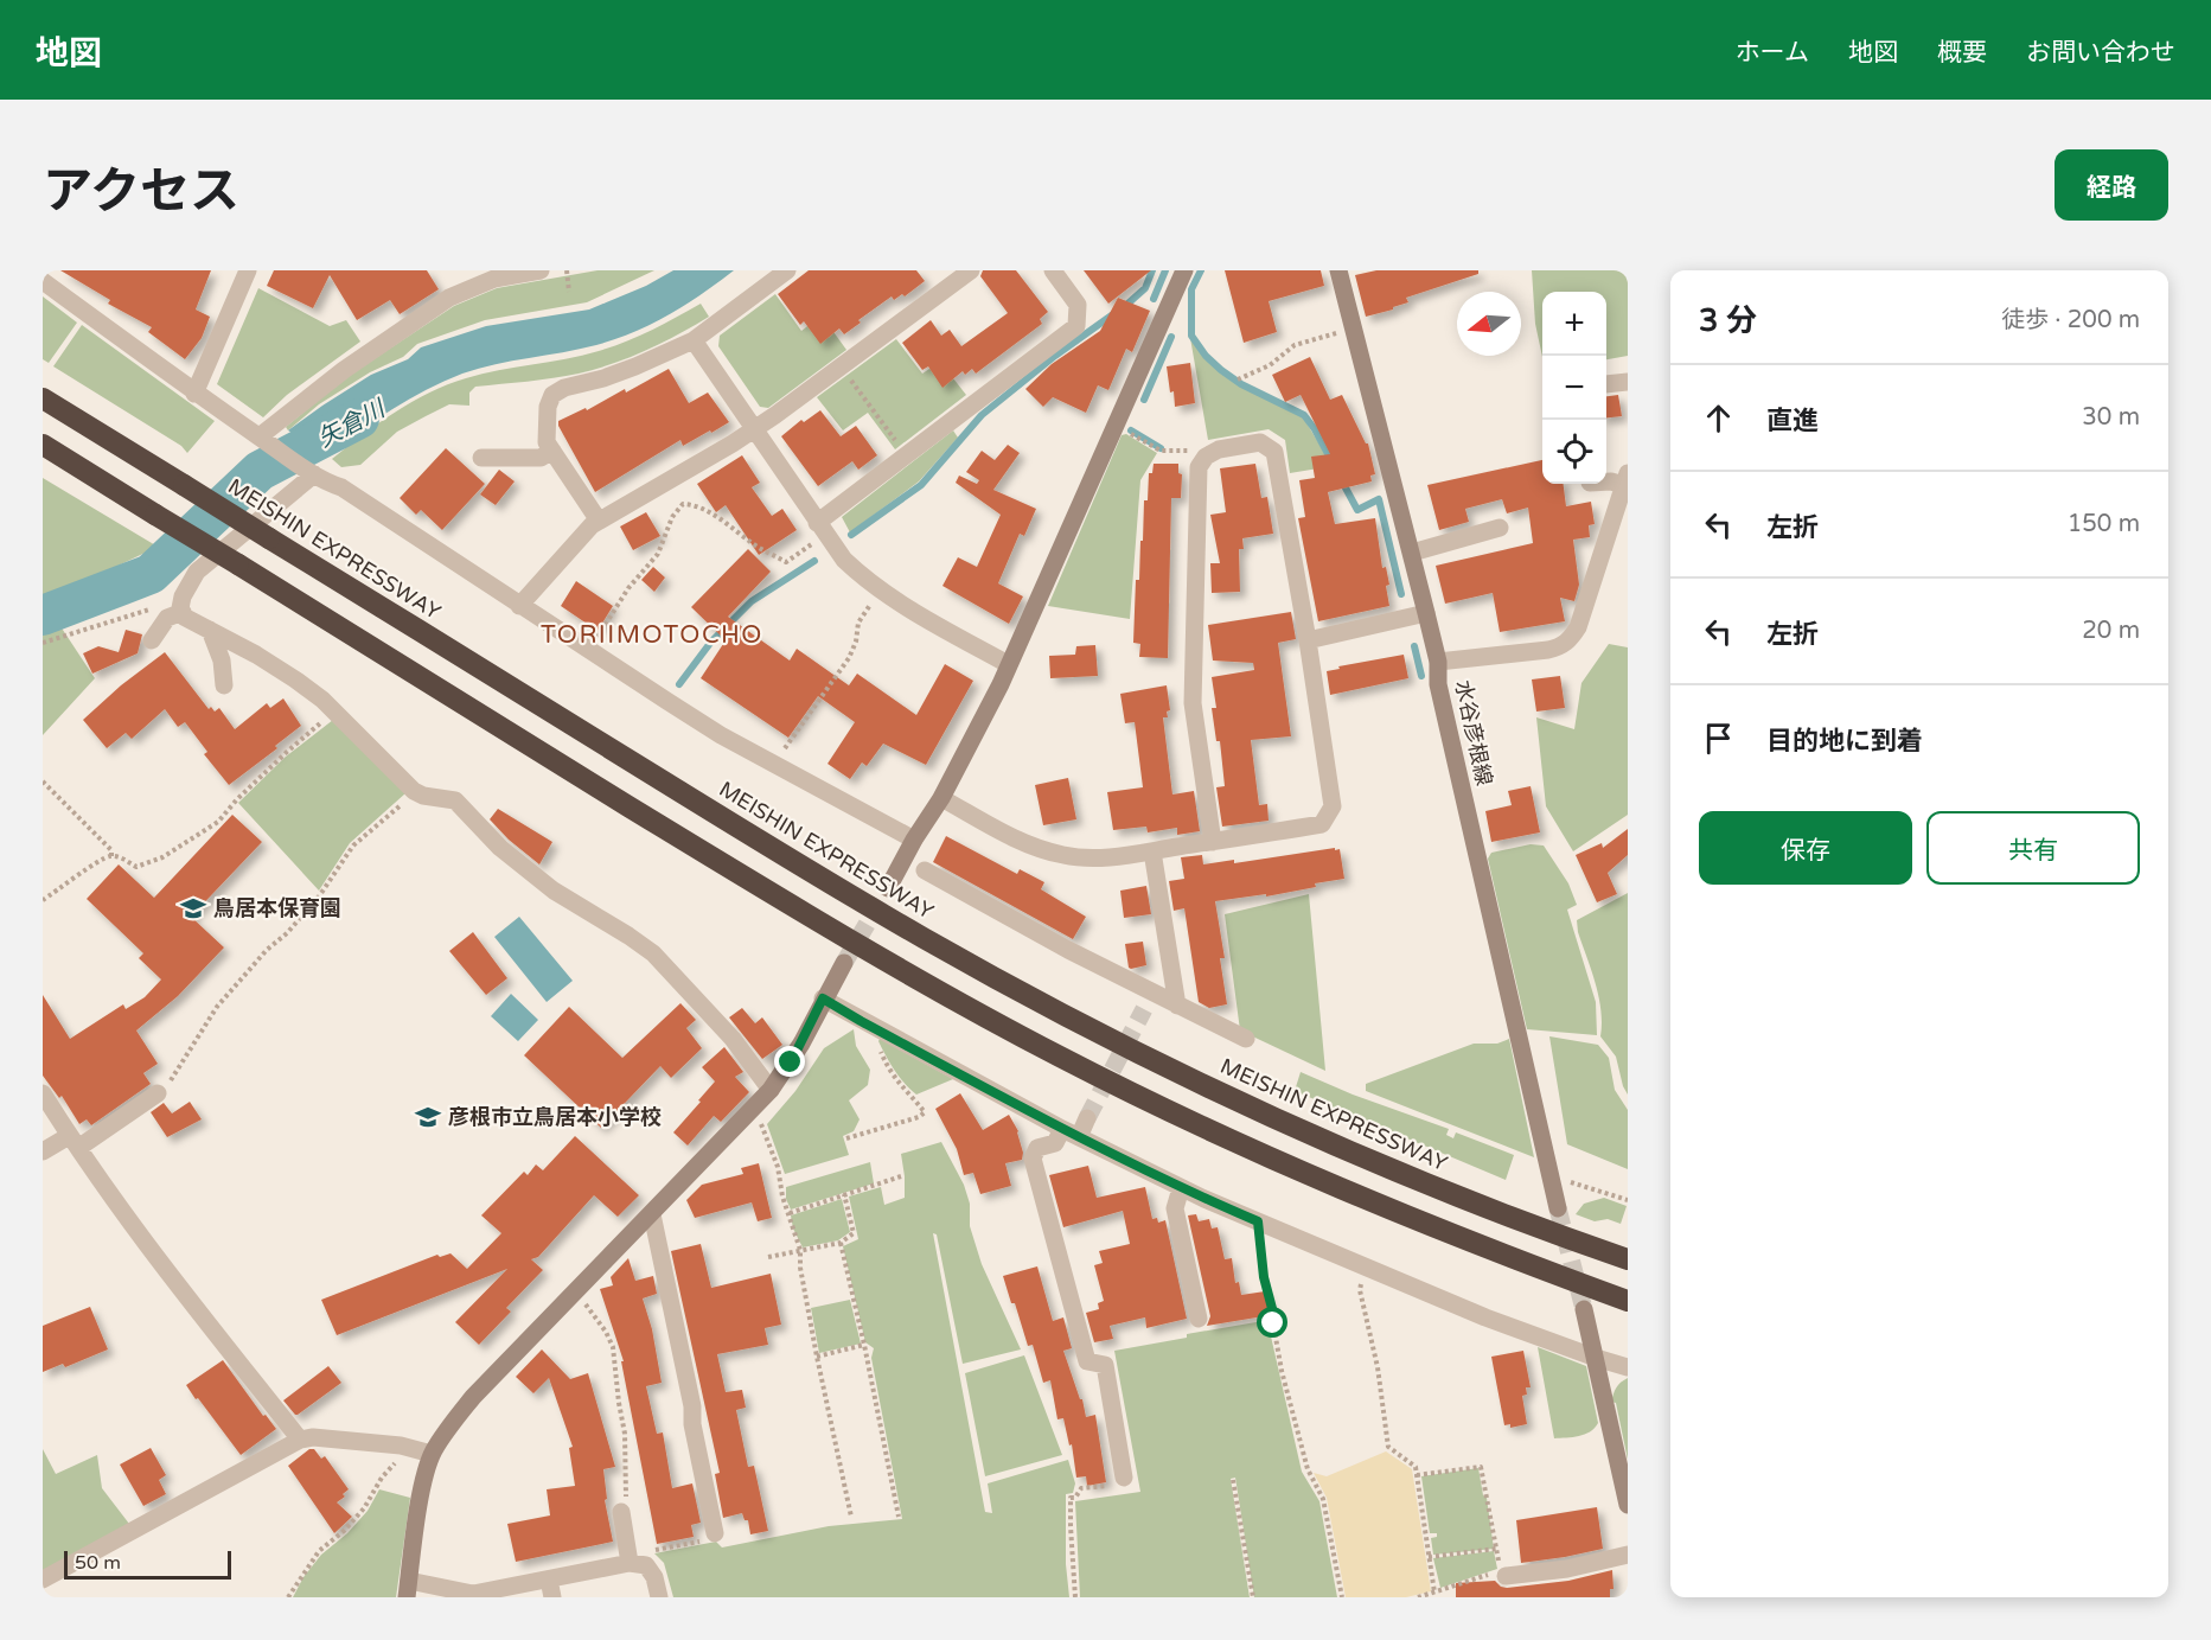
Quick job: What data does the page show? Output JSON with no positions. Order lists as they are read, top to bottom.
{
  "streets": {
    "highway": ["MEISHIN EXPRESSWAY"],
    "street": ["水谷彦根線"]
  },
  "districts": ["TORIIMOTOCHO"],
  "water": ["矢倉川"],
  "places": {
    "school or university": ["鳥居本保育園", "彦根市立鳥居本小学校"]
  },
  "scale_bar": "50 m",
  "north": "left",
  "page": {
    "header": "地図",
    "nav": [
      "ホーム",
      "地図",
      "概要",
      "お問い合わせ"
    ],
    "title": "アクセス",
    "buttons": [
      "経路",
      ["保存", "共有"]
    ],
    "heading": ["3 分", "徒歩 · 200 m"],
    "map_buttons": ["+", "−"],
    "list": [
      ["直進", "30 m"],
      ["左折", "150 m"],
      ["左折", "20 m"],
      "目的地に到着"
    ],
    "scale": "50 m"
  }
}
